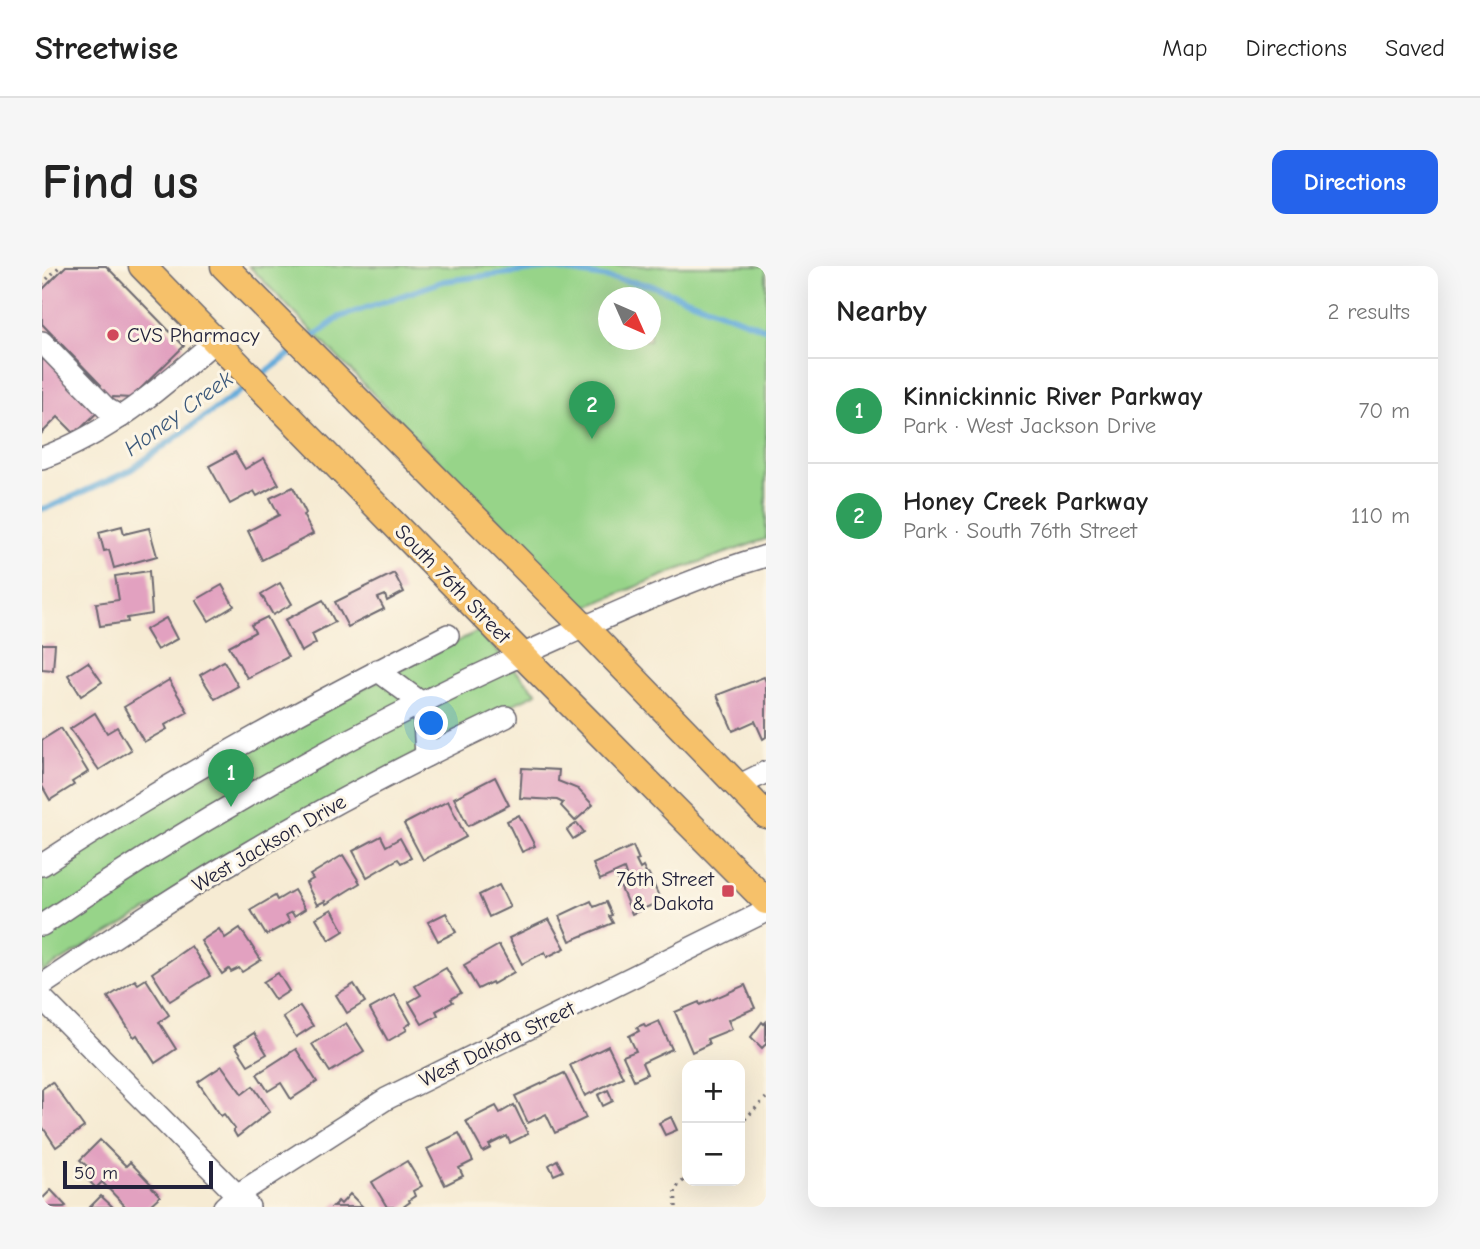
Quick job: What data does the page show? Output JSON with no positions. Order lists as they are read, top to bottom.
{
  "streets": {
    "main road": ["South 76th Street"],
    "street": ["West Jackson Drive", "West Dakota Street"]
  },
  "water": ["Honey Creek"],
  "places": {
    "other": ["CVS Pharmacy"],
    "transit": ["76th Street & Dakota"]
  },
  "scale_bar": "50 m",
  "north": "bottom right",
  "page": {
    "header": "Streetwise",
    "nav": ["Map", "Directions", "Saved"],
    "buttons": "Directions",
    "title": "Find us",
    "heading": ["Nearby", "2 results"],
    "list": [
      {
        "mark": "1",
        "name": "Kinnickinnic River Parkway",
        "note": "Park · West Jackson Drive",
        "value": "70 m"
      },
      {
        "mark": "2",
        "name": "Honey Creek Parkway",
        "note": "Park · South 76th Street",
        "value": "110 m"
      }
    ],
    "pins": ["2", "1"],
    "map_buttons": ["+", "−"],
    "scale": "50 m"
  }
}
